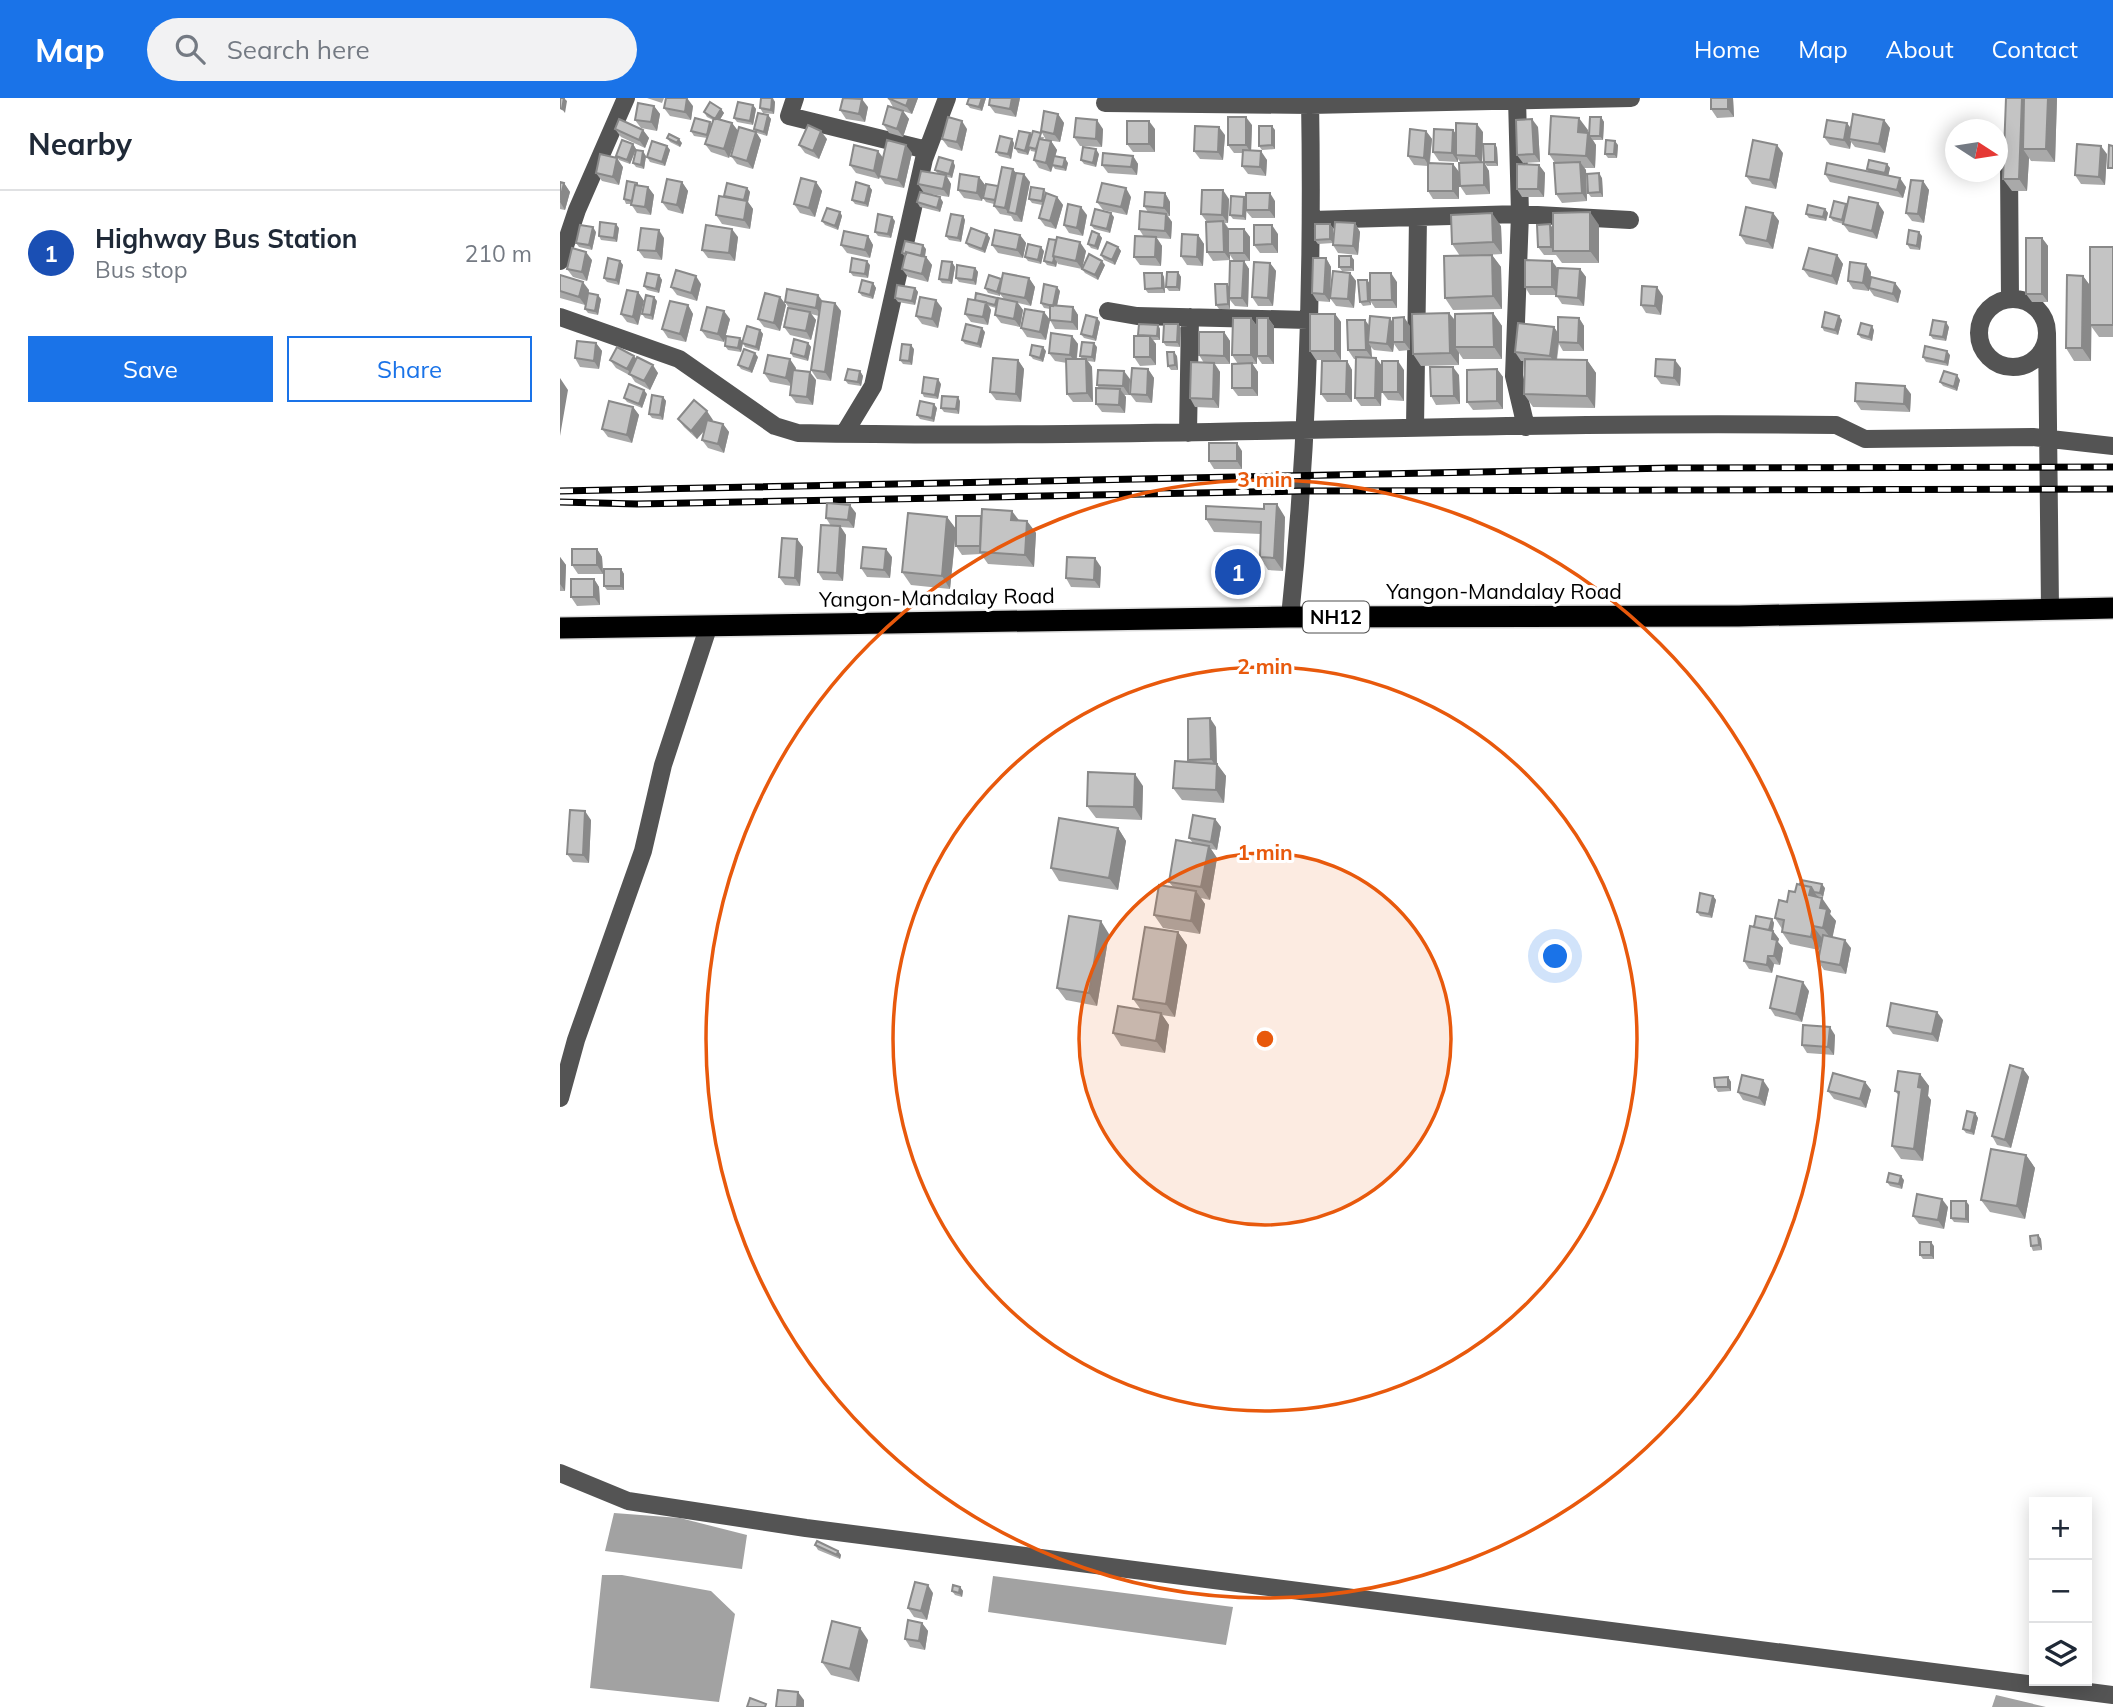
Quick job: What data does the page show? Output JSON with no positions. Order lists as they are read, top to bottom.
{
  "streets": {
    "highway": ["Yangon-Mandalay Road", "NH12"]
  },
  "north": "right",
  "page": {
    "header": "Map",
    "search": "Search here",
    "nav": [
      "Home",
      "Map",
      "About",
      "Contact"
    ],
    "heading": "Nearby",
    "list": [
      {
        "mark": "1",
        "name": "Highway Bus Station",
        "note": "Bus stop",
        "value": "210 m"
      }
    ],
    "buttons": ["Save", "Share"],
    "pins": "1",
    "map_buttons": ["+", "−"]
  },
  "rings": ["3 min", "2 min", "1 min"]
}
